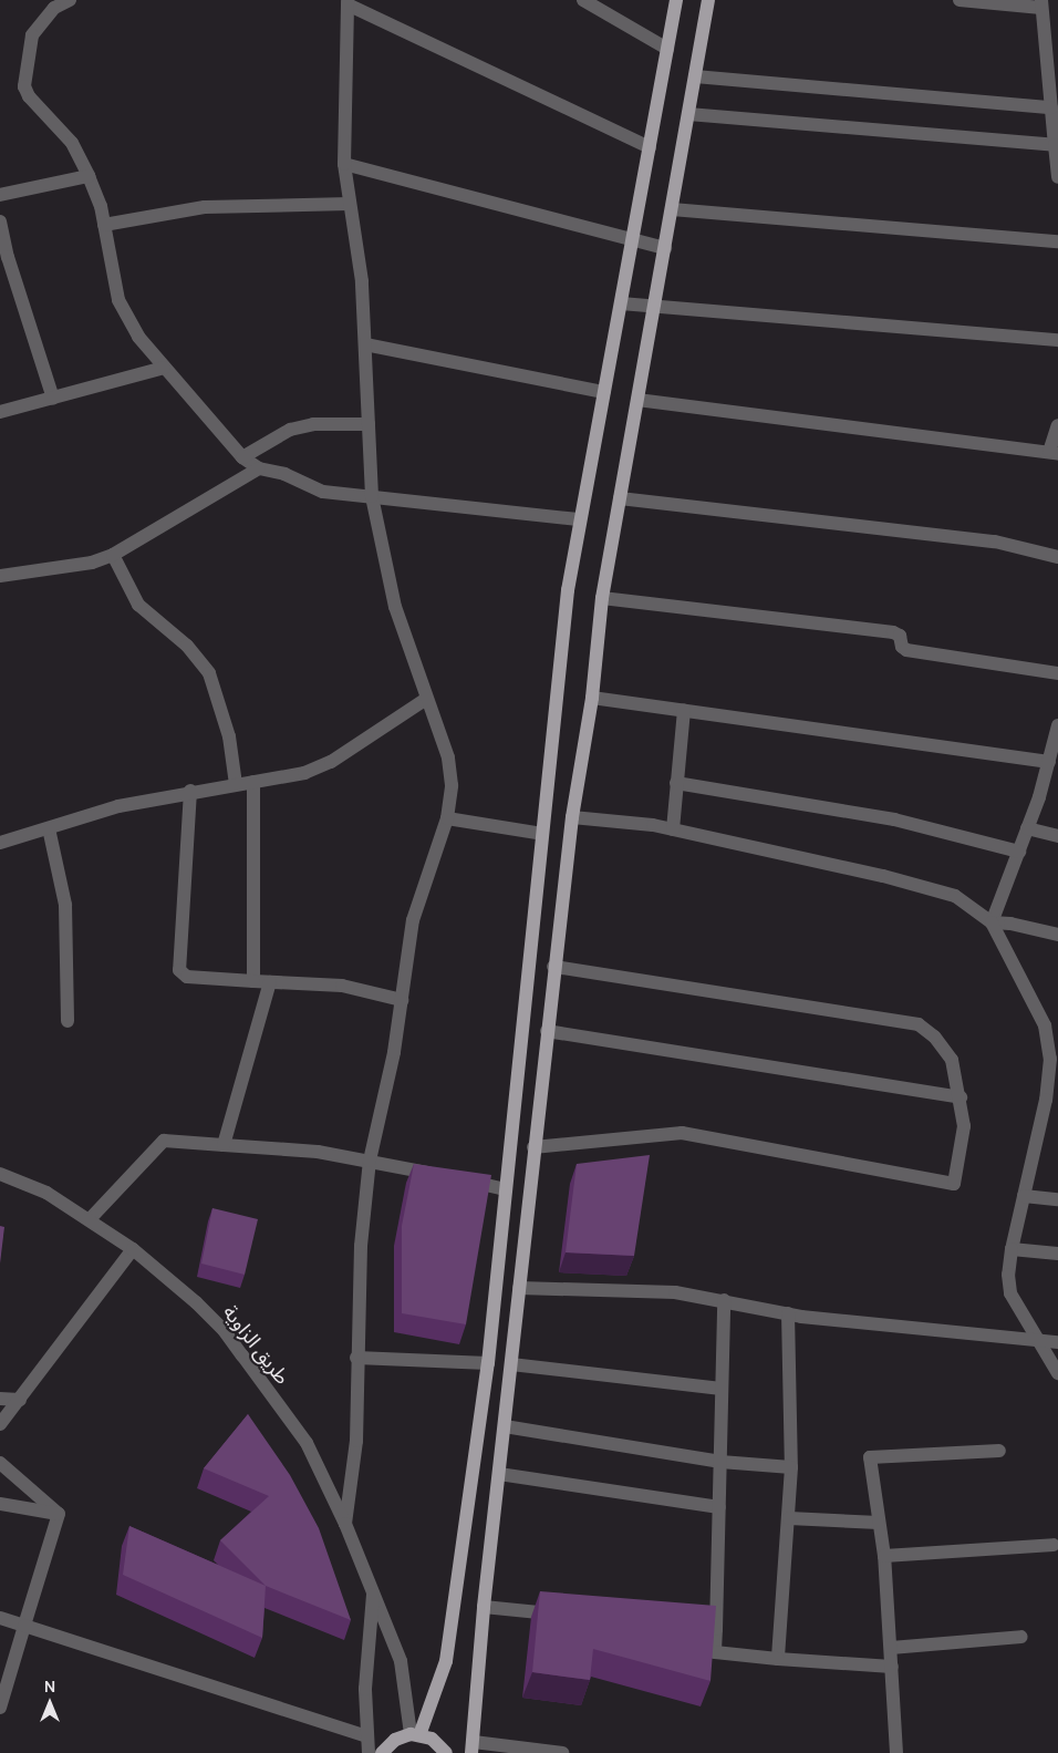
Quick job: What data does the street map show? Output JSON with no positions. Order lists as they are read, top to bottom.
{
  "streets": {
    "street": ["طريق الزاوية"]
  },
  "north": "top"
}
